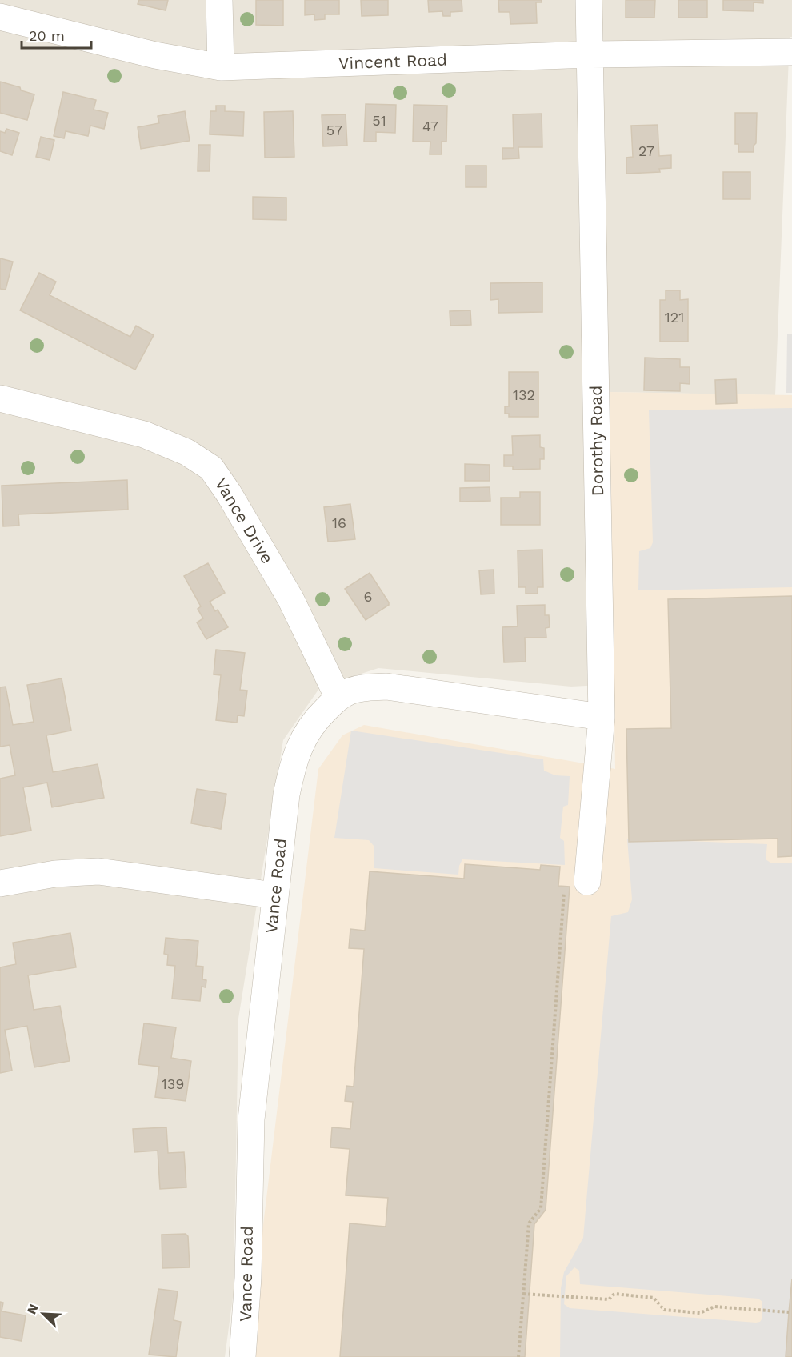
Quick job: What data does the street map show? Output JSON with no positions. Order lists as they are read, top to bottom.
{
  "streets": {
    "street": [
      "Vincent Road",
      "Dorothy Road",
      "Vance Drive",
      "Vance Road"
    ]
  },
  "crossings": [
    ["Vincent Road", "Dorothy Road"],
    ["Dorothy Road", "Vance Road"],
    ["Vance Drive", "Vance Road"]
  ],
  "house_numbers": [
    "51",
    "47",
    "57",
    "27",
    "121",
    "132",
    "16",
    "6",
    "139"
  ],
  "scale_bar": "20 m",
  "north": "top left"
}
